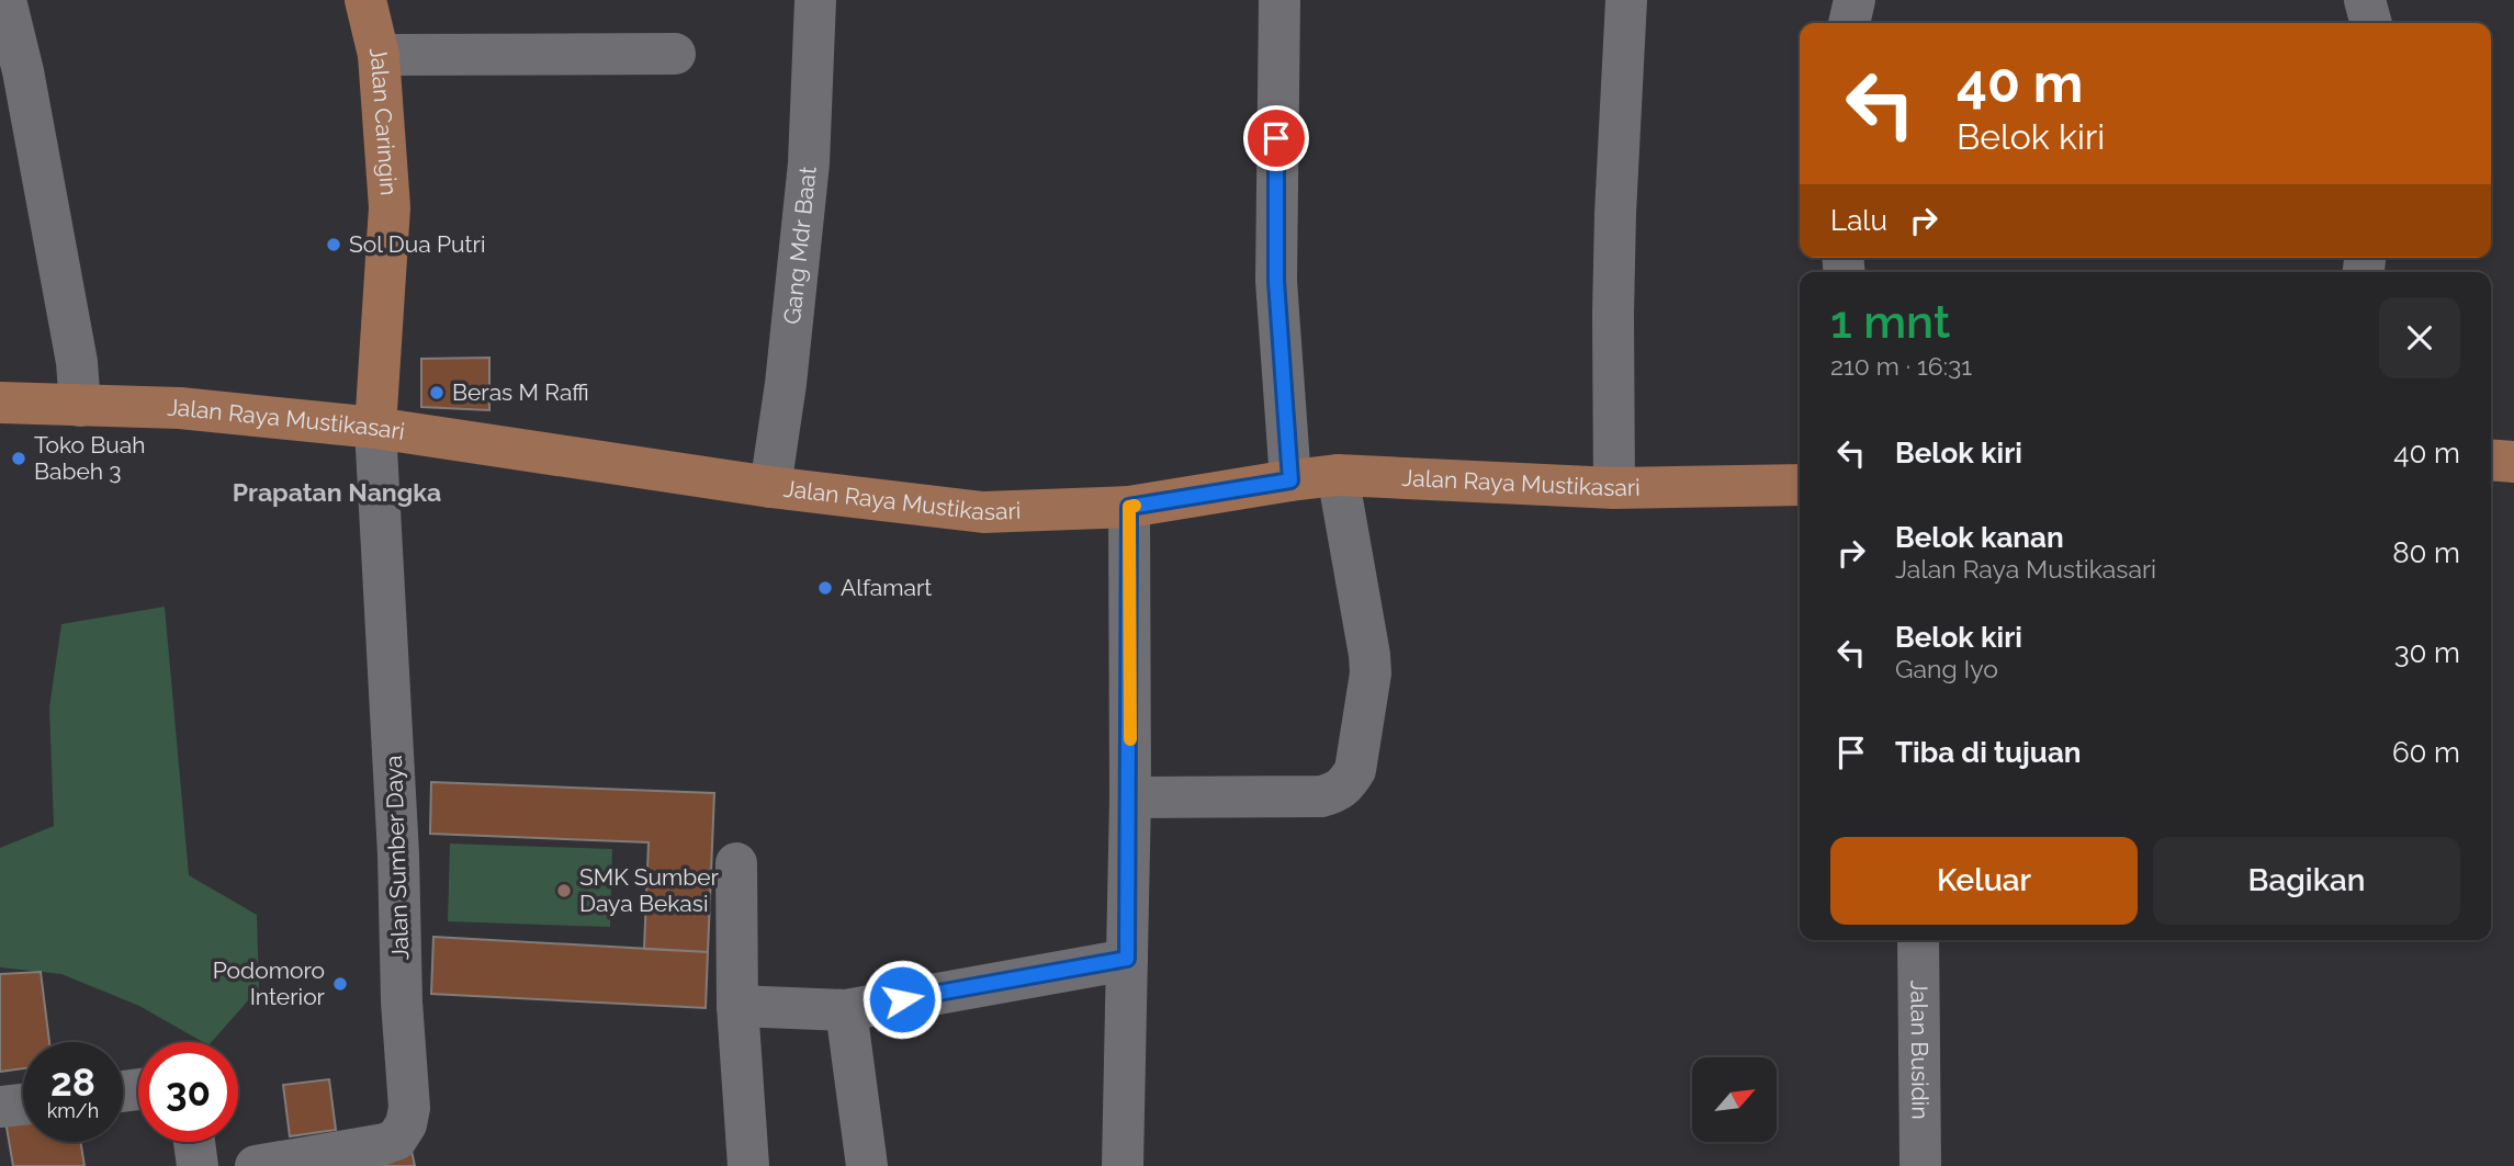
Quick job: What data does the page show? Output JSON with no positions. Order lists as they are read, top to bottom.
{
  "streets": {
    "main road": ["Jalan Caringin", "Jalan Raya Mustikasari"],
    "street": ["Gang Mdr Baat", "Jalan Sumber Daya", "Jalan Busidin"]
  },
  "crossings": [
    ["Jalan Caringin", "Jalan Raya Mustikasari"],
    ["Jalan Caringin", "Jalan Sumber Daya"],
    ["Gang Mdr Baat", "Jalan Raya Mustikasari"],
    ["Jalan Raya Mustikasari", "Jalan Sumber Daya"]
  ],
  "districts": ["Prapatan Nangka"],
  "places": [
    "Sol Dua Putri",
    "Beras M Raffi",
    "Toko Buah Babeh 3",
    "Alfamart",
    "SMK Sumber Daya Bekasi",
    "Podomoro Interior"
  ],
  "north": "top right",
  "page": {
    "turn": ["40 m", "Belok kiri"],
    "then": "Lalu",
    "heading": ["1 mnt", "210 m · 16:31"],
    "list": [
      {
        "name": "Belok kiri",
        "value": "40 m"
      },
      {
        "name": "Belok kanan",
        "note": "Jalan Raya Mustikasari",
        "value": "80 m"
      },
      {
        "name": "Belok kiri",
        "note": "Gang Iyo",
        "value": "30 m"
      },
      {
        "name": "Tiba di tujuan",
        "value": "60 m"
      }
    ],
    "buttons": ["Keluar", "Bagikan"],
    "speed": "28 km/h",
    "limit": "30"
  }
}
